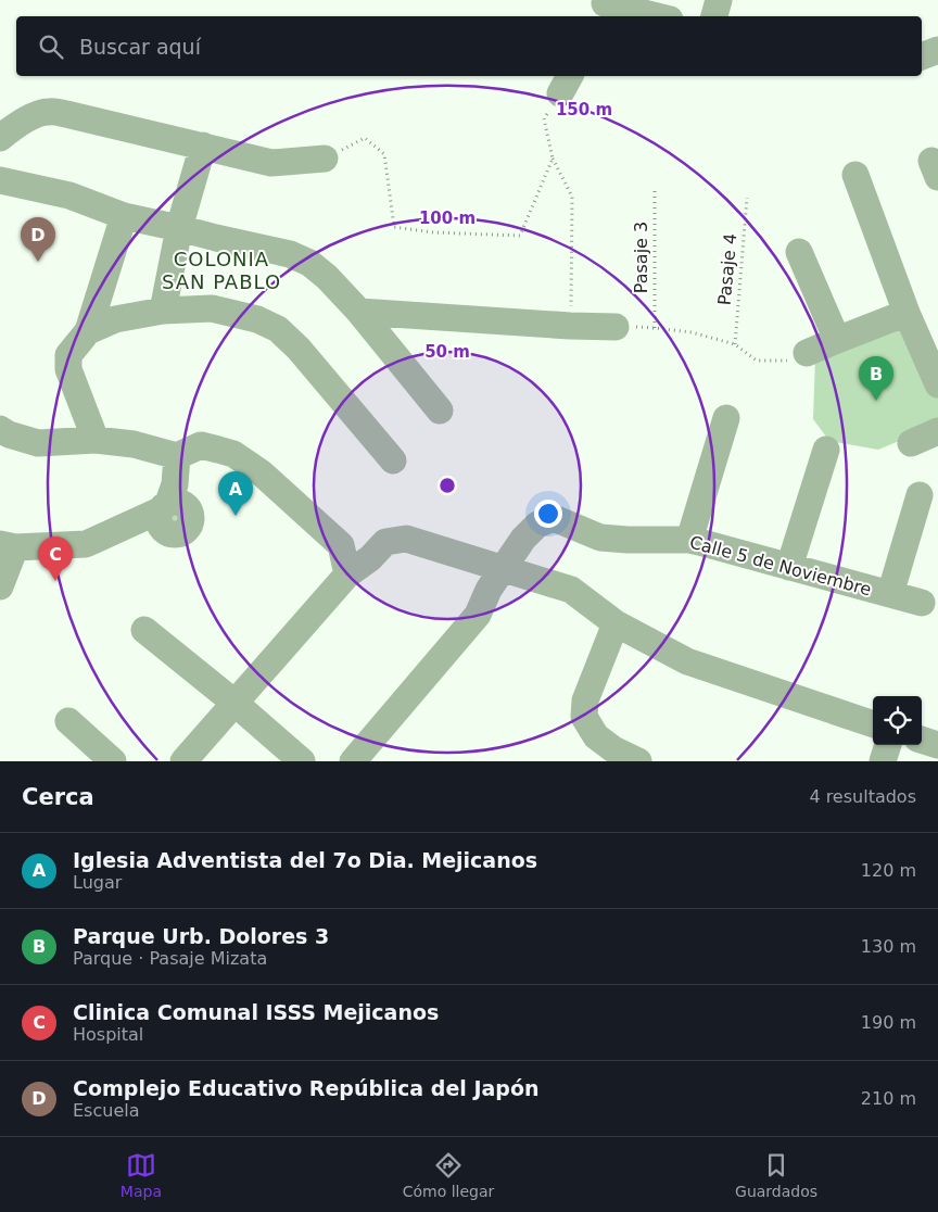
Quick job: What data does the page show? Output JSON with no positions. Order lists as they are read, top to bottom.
{
  "streets": {
    "street": ["Calle 5 de Noviembre"],
    "path": ["Pasaje 3", "Pasaje 4"]
  },
  "districts": ["COLONIA SAN PABLO"],
  "page": {
    "search": "Buscar aquí",
    "pins": [
      "D",
      "B",
      "A",
      "C"
    ],
    "heading": ["Cerca", "4 resultados"],
    "list": [
      {
        "mark": "A",
        "name": "Iglesia Adventista del 7o Dia. Mejicanos",
        "note": "Lugar",
        "value": "120 m"
      },
      {
        "mark": "B",
        "name": "Parque Urb. Dolores 3",
        "note": "Parque · Pasaje Mizata",
        "value": "130 m"
      },
      {
        "mark": "C",
        "name": "Clinica Comunal ISSS Mejicanos",
        "note": "Hospital",
        "value": "190 m"
      },
      {
        "mark": "D",
        "name": "Complejo Educativo República del Japón",
        "note": "Escuela",
        "value": "210 m"
      }
    ],
    "nav": ["Mapa", "Cómo llegar", "Guardados"]
  },
  "rings": ["150 m", "100 m", "50 m"]
}
